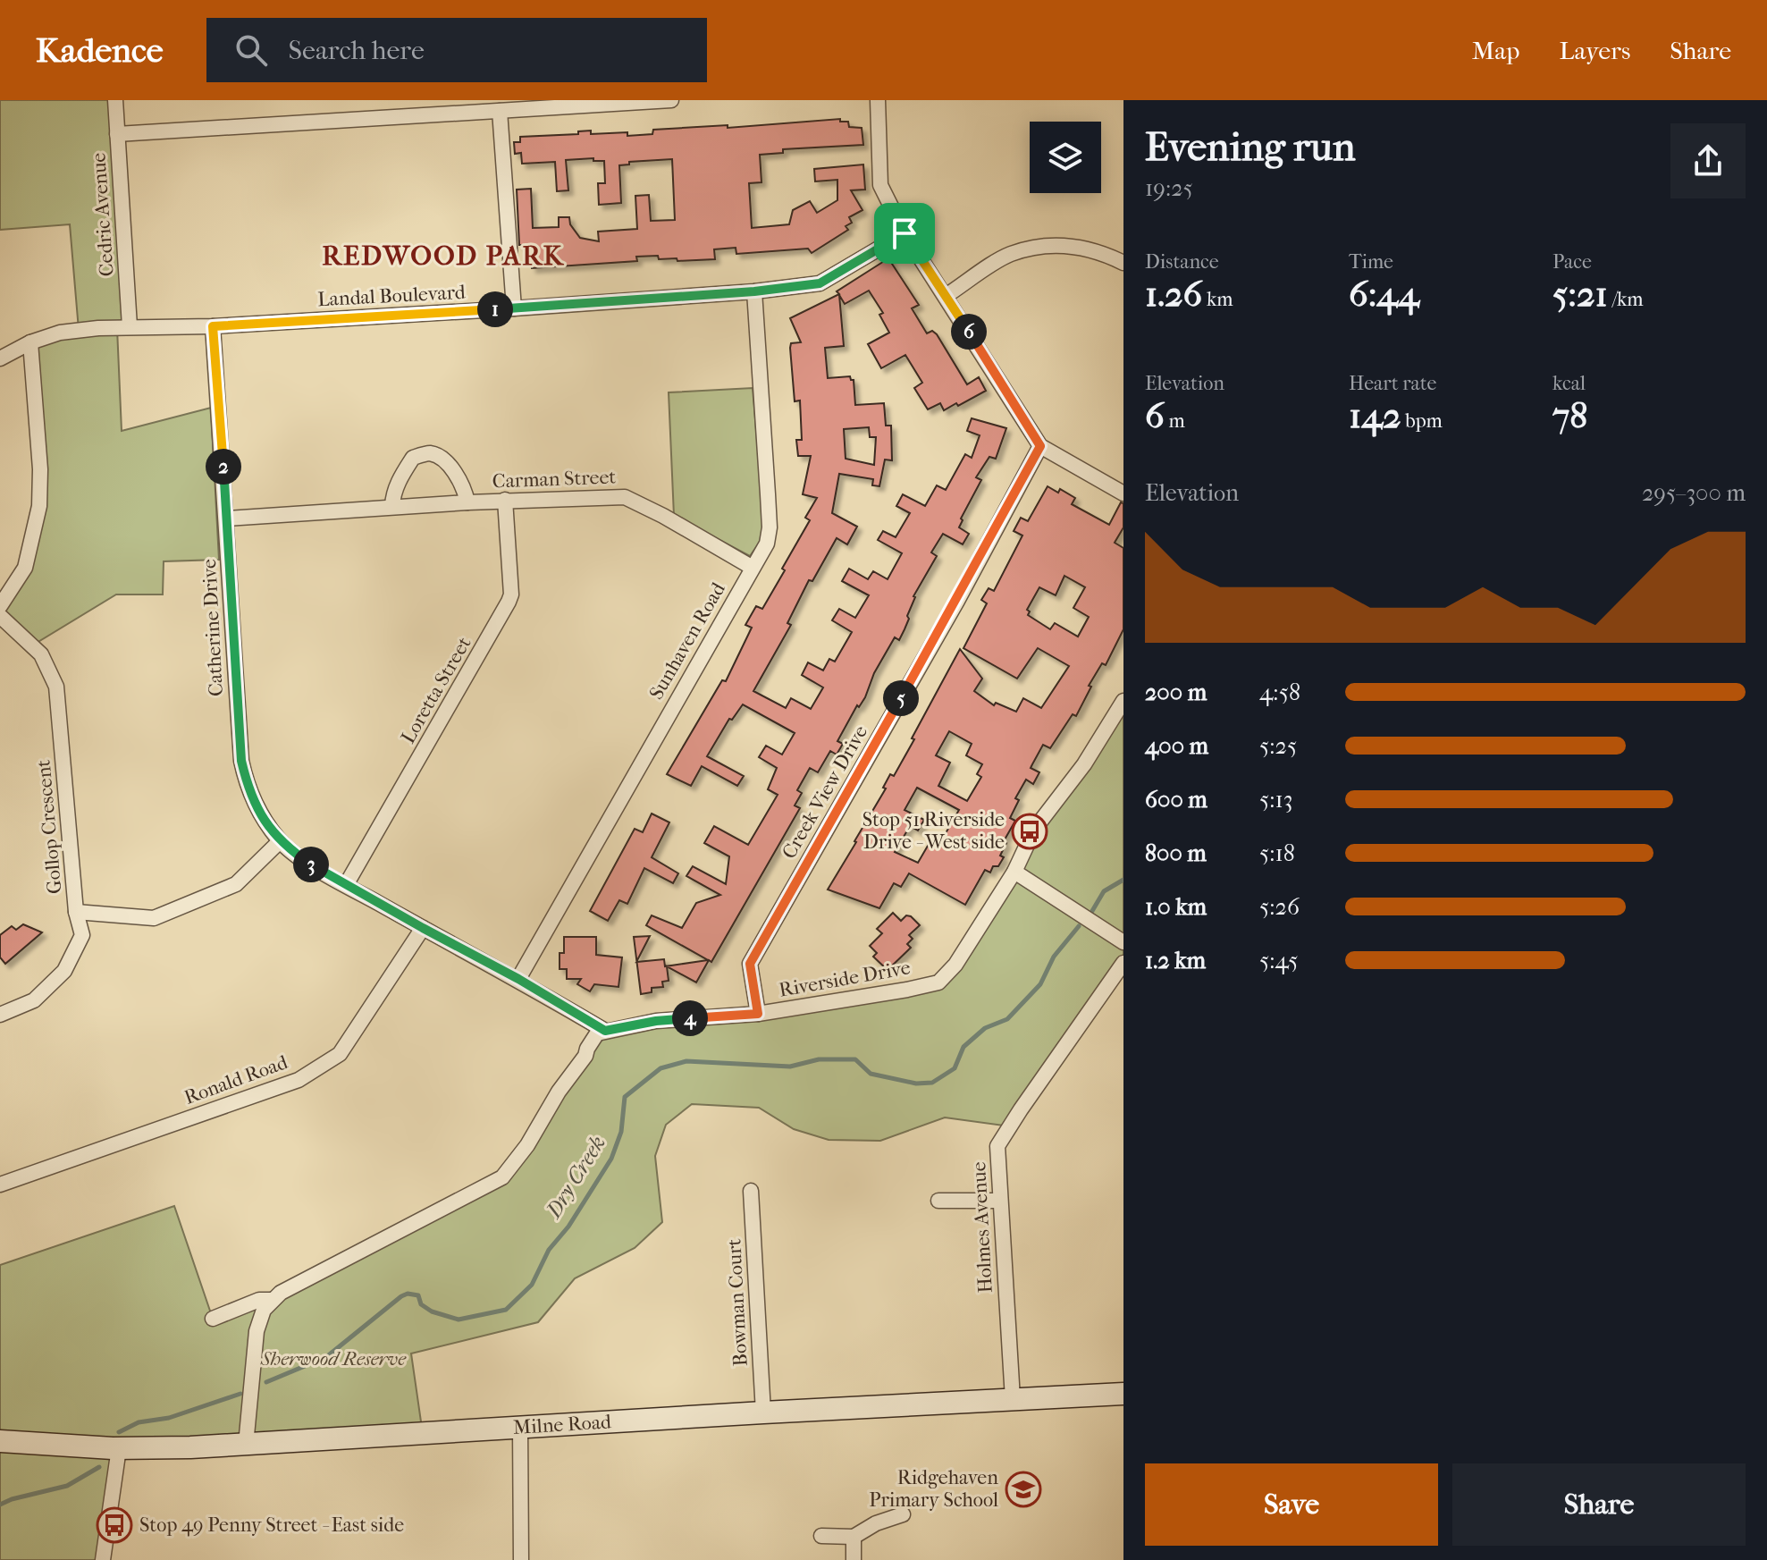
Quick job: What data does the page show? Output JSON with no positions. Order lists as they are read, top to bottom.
{
  "streets": {
    "main road": ["Milne Road"],
    "street": [
      "Cedric Avenue",
      "Landal Boulevard",
      "Carman Street",
      "Catherine Drive",
      "Sunhaven Road",
      "Loretta Street",
      "Creek View Drive",
      "Gollop Crescent",
      "Riverside Drive",
      "Ronald Road",
      "Holmes Avenue",
      "Bowman Court"
    ]
  },
  "crossings": [
    ["Cedric Avenue", "Landal Boulevard"],
    ["Landal Boulevard", "Catherine Drive"],
    ["Landal Boulevard", "Sunhaven Road"],
    ["Carman Street", "Catherine Drive"],
    ["Carman Street", "Sunhaven Road"],
    ["Carman Street", "Loretta Street"],
    ["Catherine Drive", "Sunhaven Road"],
    ["Catherine Drive", "Loretta Street"],
    ["Catherine Drive", "Riverside Drive"],
    ["Catherine Drive", "Ronald Road"],
    ["Creek View Drive", "Riverside Drive"],
    ["Holmes Avenue", "Milne Road"],
    ["Bowman Court", "Milne Road"]
  ],
  "districts": ["REDWOOD PARK"],
  "water": ["Dry Creek"],
  "parks": ["Sherwood Reserve"],
  "places": {
    "bus stop": ["Stop 51 Riverside Drive - West side", "Stop 49 Penny Street - East side"],
    "school or university": ["Ridgehaven Primary School"]
  },
  "page": {
    "header": "Kadence",
    "search": "Search here",
    "nav": ["Map", "Layers", "Share"],
    "heading": ["Evening run", "19:25"],
    "stats": [
      ["Distance", "1.26 km"],
      ["Time", "6:44"],
      ["Pace", "5:21 /km"],
      ["Elevation", "6 m"],
      ["Heart rate", "142 bpm"],
      ["kcal", "78"]
    ],
    "pins": [
      "1",
      "6",
      "2",
      "5",
      "3",
      "4"
    ],
    "chart": ["Elevation", "295–300 m"],
    "list": [
      {
        "name": "200 m",
        "note": "4:58"
      },
      {
        "name": "400 m",
        "note": "5:25"
      },
      {
        "name": "600 m",
        "note": "5:13"
      },
      {
        "name": "800 m",
        "note": "5:18"
      },
      {
        "name": "1.0 km",
        "note": "5:26"
      },
      {
        "name": "1.2 km",
        "note": "5:45"
      }
    ],
    "buttons": ["Save", "Share"]
  }
}
